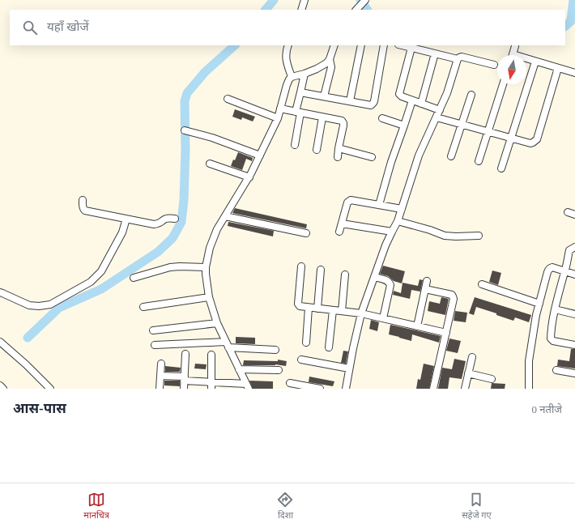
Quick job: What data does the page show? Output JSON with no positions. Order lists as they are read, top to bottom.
{
  "north": "bottom",
  "page": {
    "search": "यहाँ खोजें",
    "heading": ["आस-पास", "0 नतीजे"],
    "nav": ["मानचित्र", "दिशा", "सहेजे गए"]
  }
}
